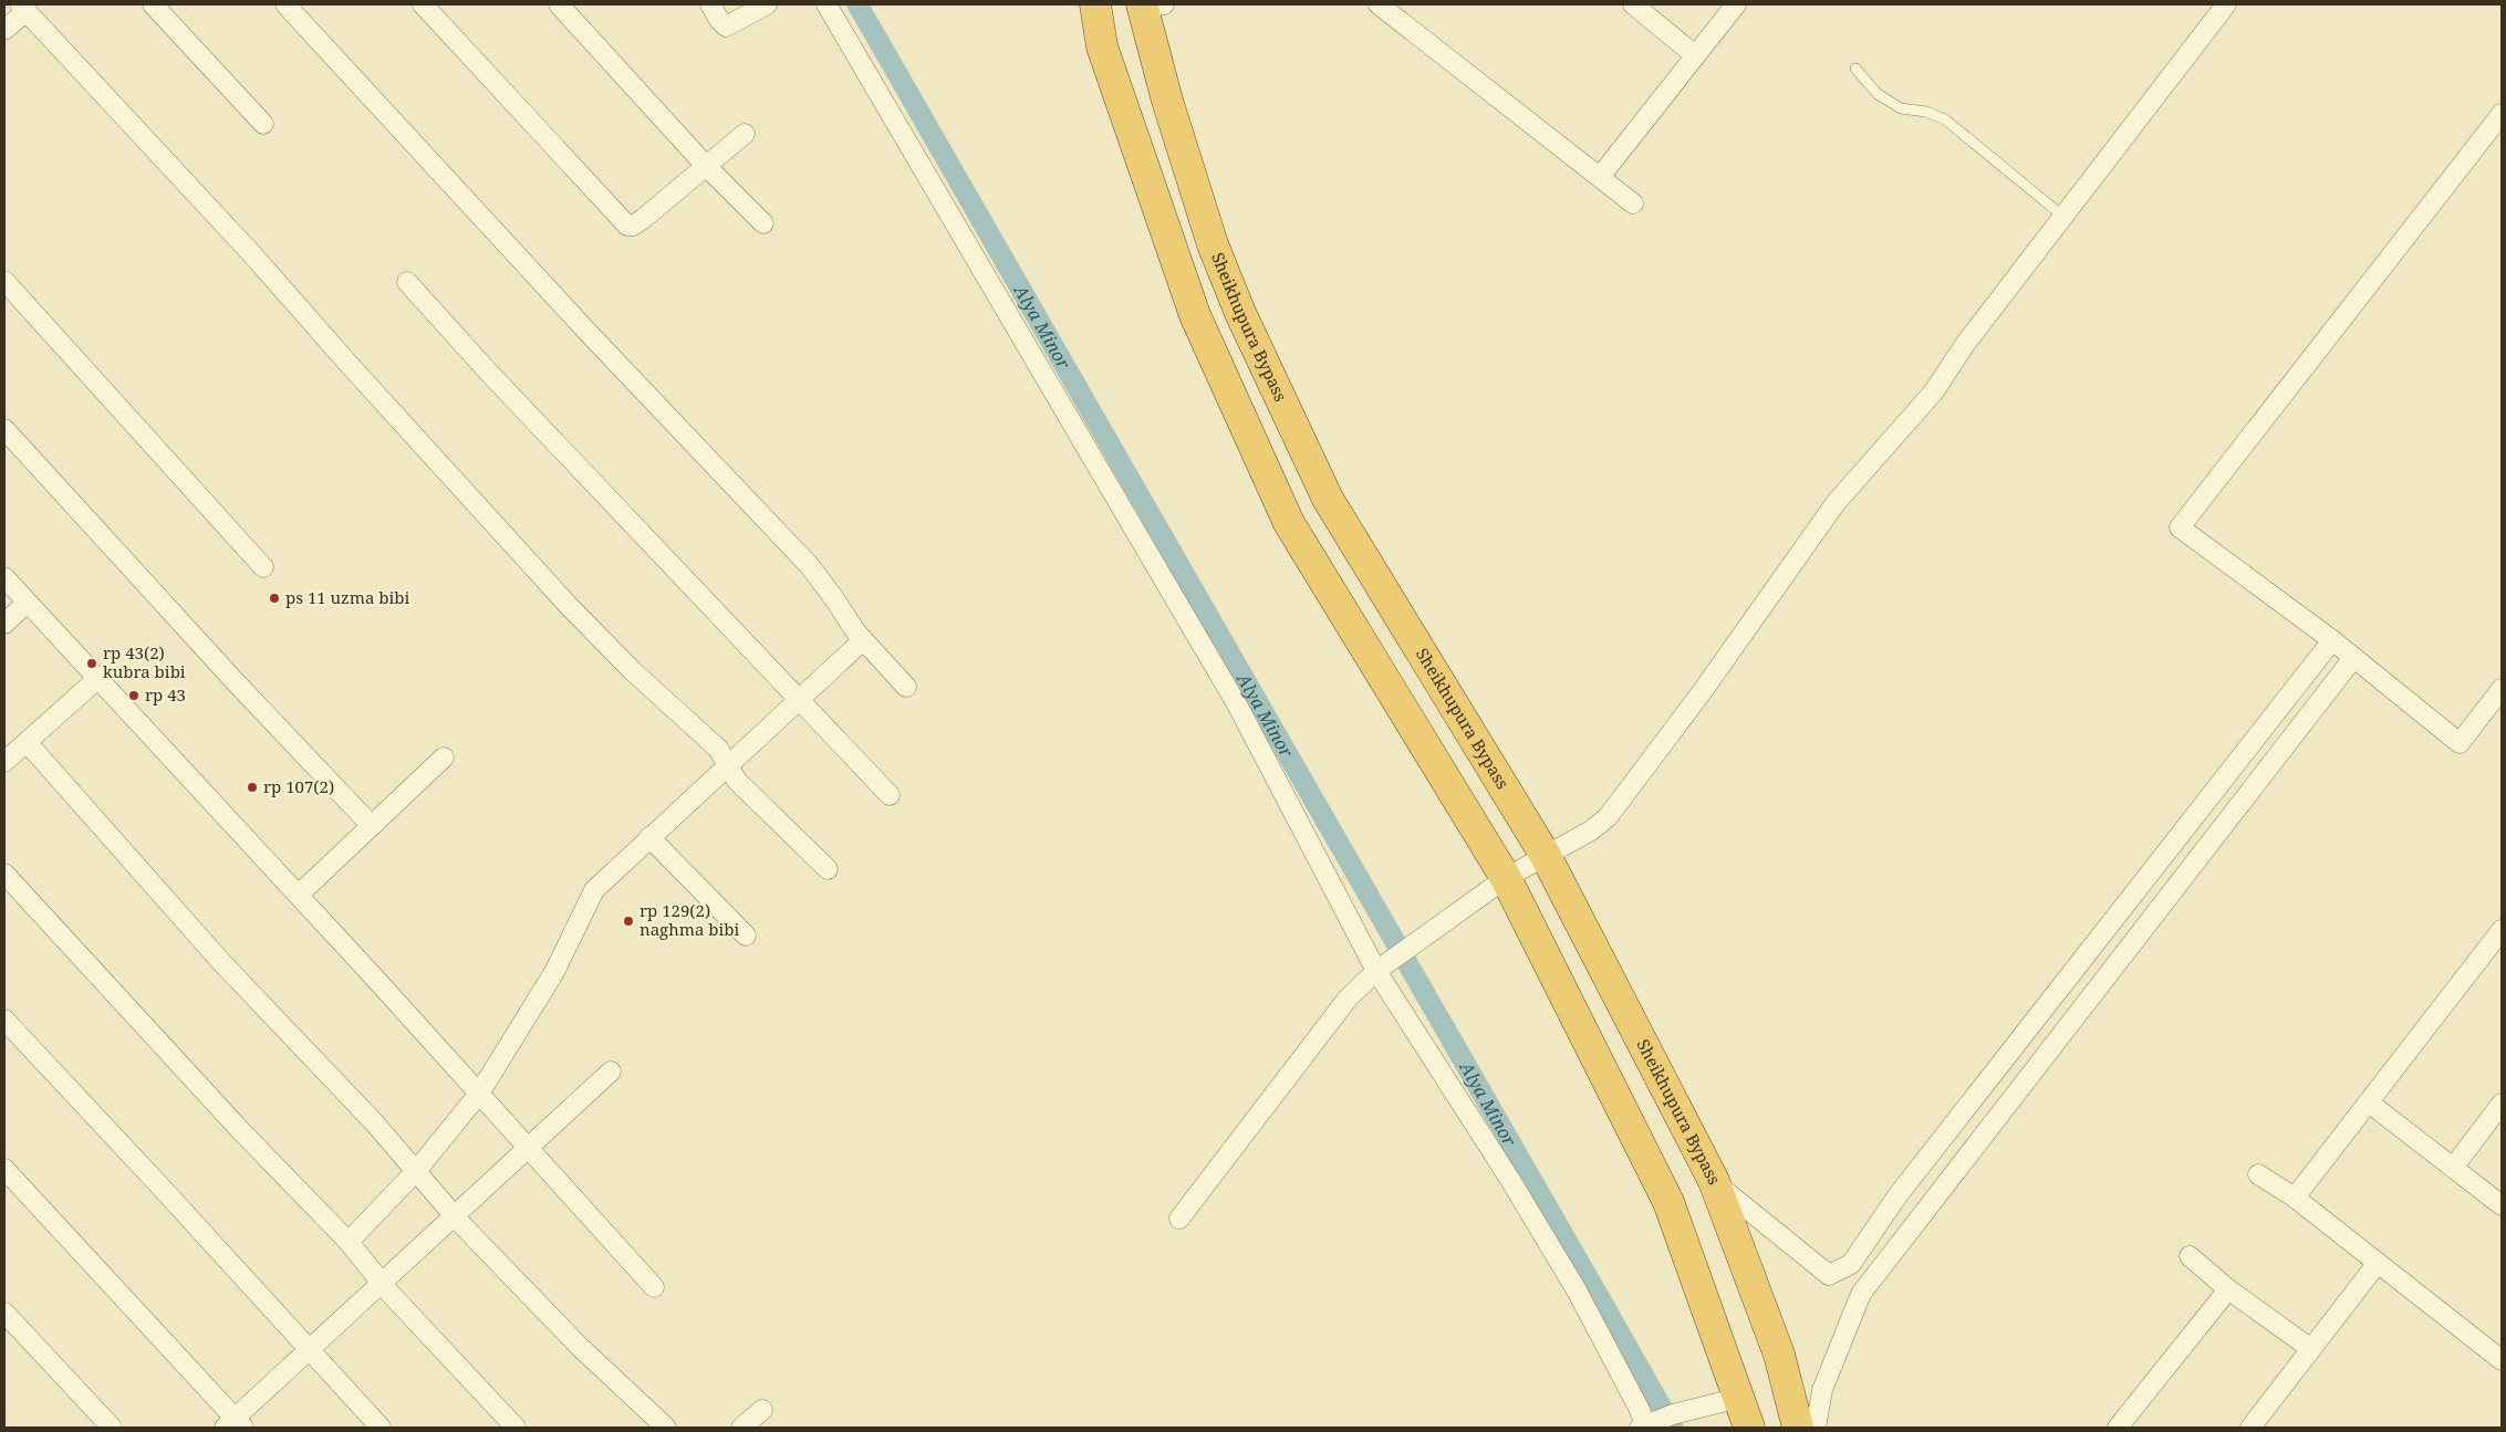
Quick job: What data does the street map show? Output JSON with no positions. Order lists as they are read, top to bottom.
{
  "streets": {
    "highway": ["Sheikhupura Bypass"]
  },
  "water": ["Alya Minor"],
  "places": [
    "ps 11 uzma bibi",
    "rp 43(2) kubra bibi",
    "rp 43",
    "rp 107(2)",
    "rp 129(2) naghma bibi"
  ]
}
